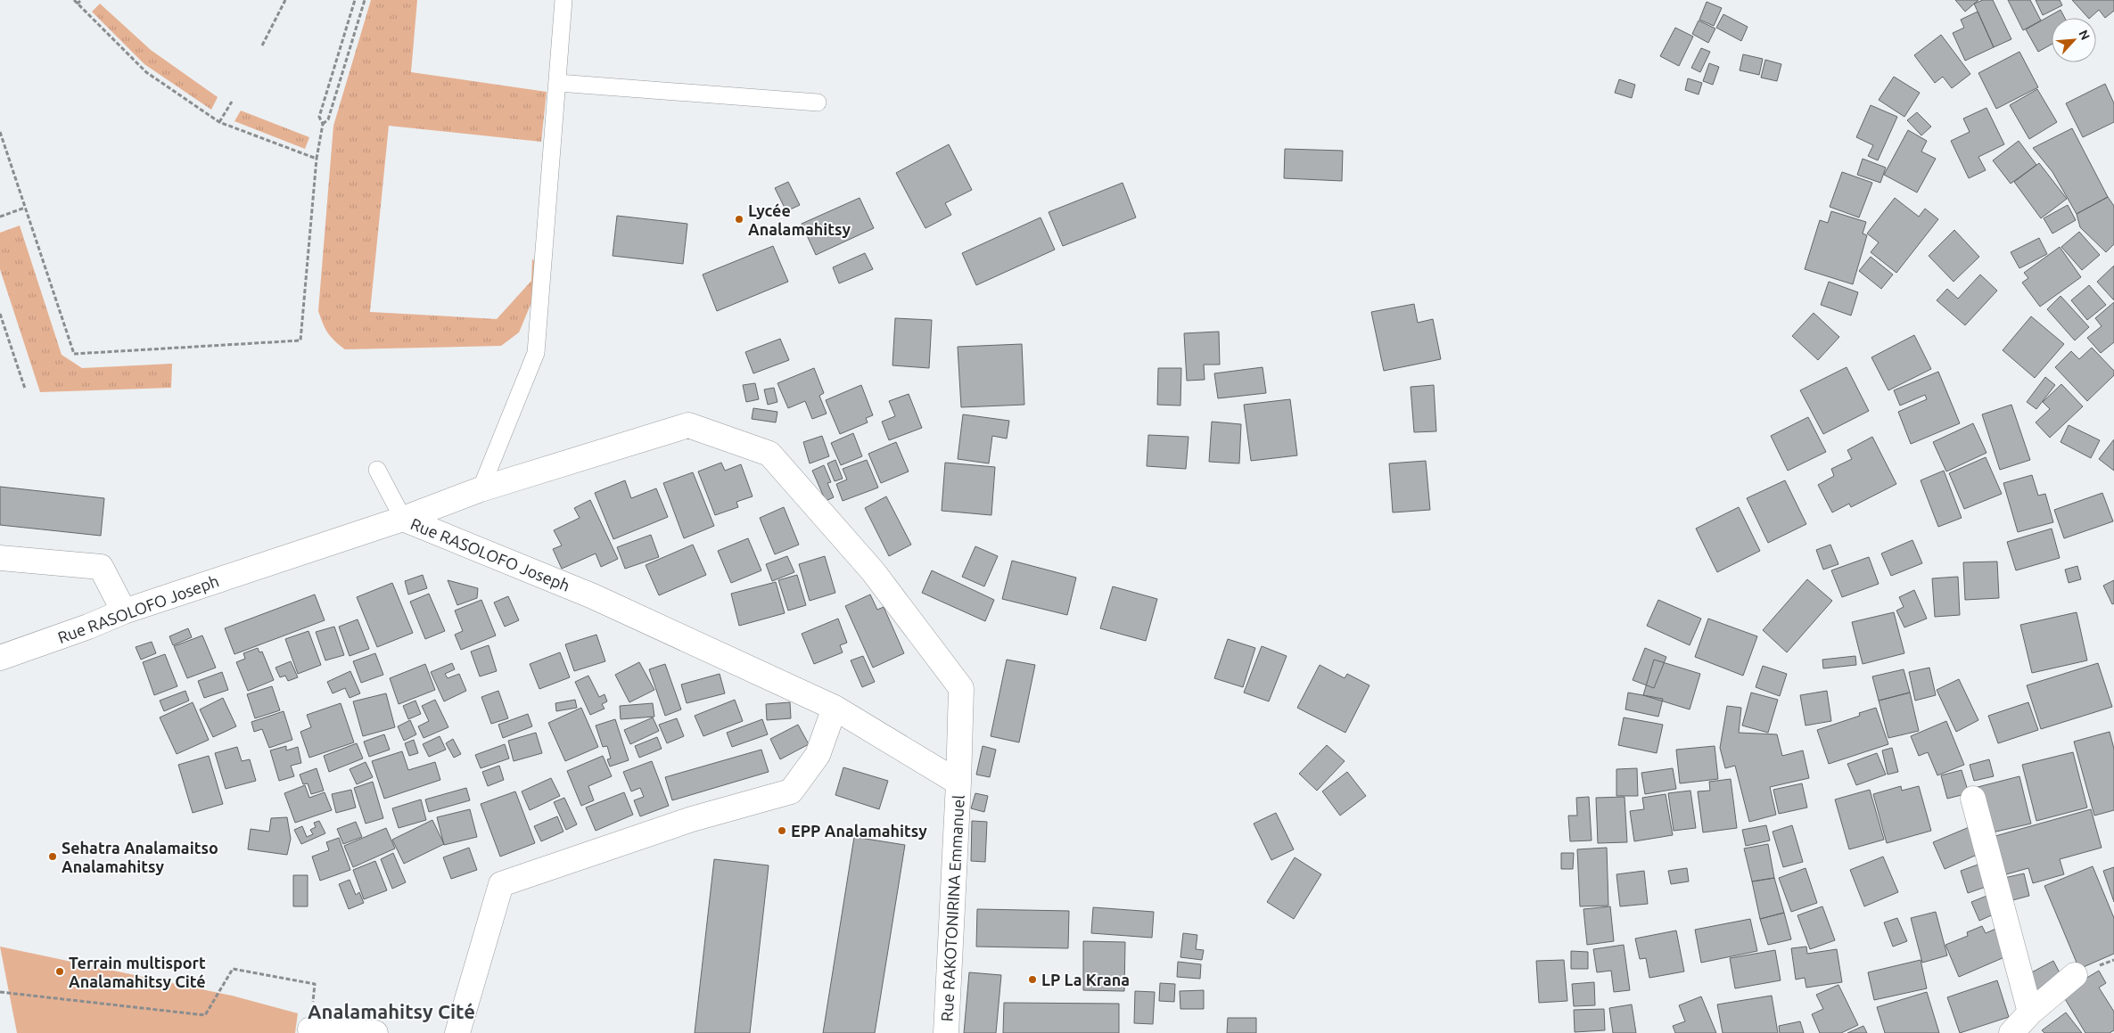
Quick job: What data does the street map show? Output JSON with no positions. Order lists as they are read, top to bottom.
{
  "streets": {
    "street": ["Rue RASOLOFO Joseph", "Rue RAKOTONIRINA Emmanuel"]
  },
  "crossings": [
    ["Rue RASOLOFO Joseph", "Rue RAKOTONIRINA Emmanuel"]
  ],
  "districts": ["Analamahitsy Cité"],
  "places": [
    "Lycée Analamahitsy",
    "EPP Analamahitsy",
    "Sehatra Analamaitso Analamahitsy",
    "Terrain multisport Analamahitsy Cité",
    "LP La Krana"
  ],
  "north": "top right"
}
